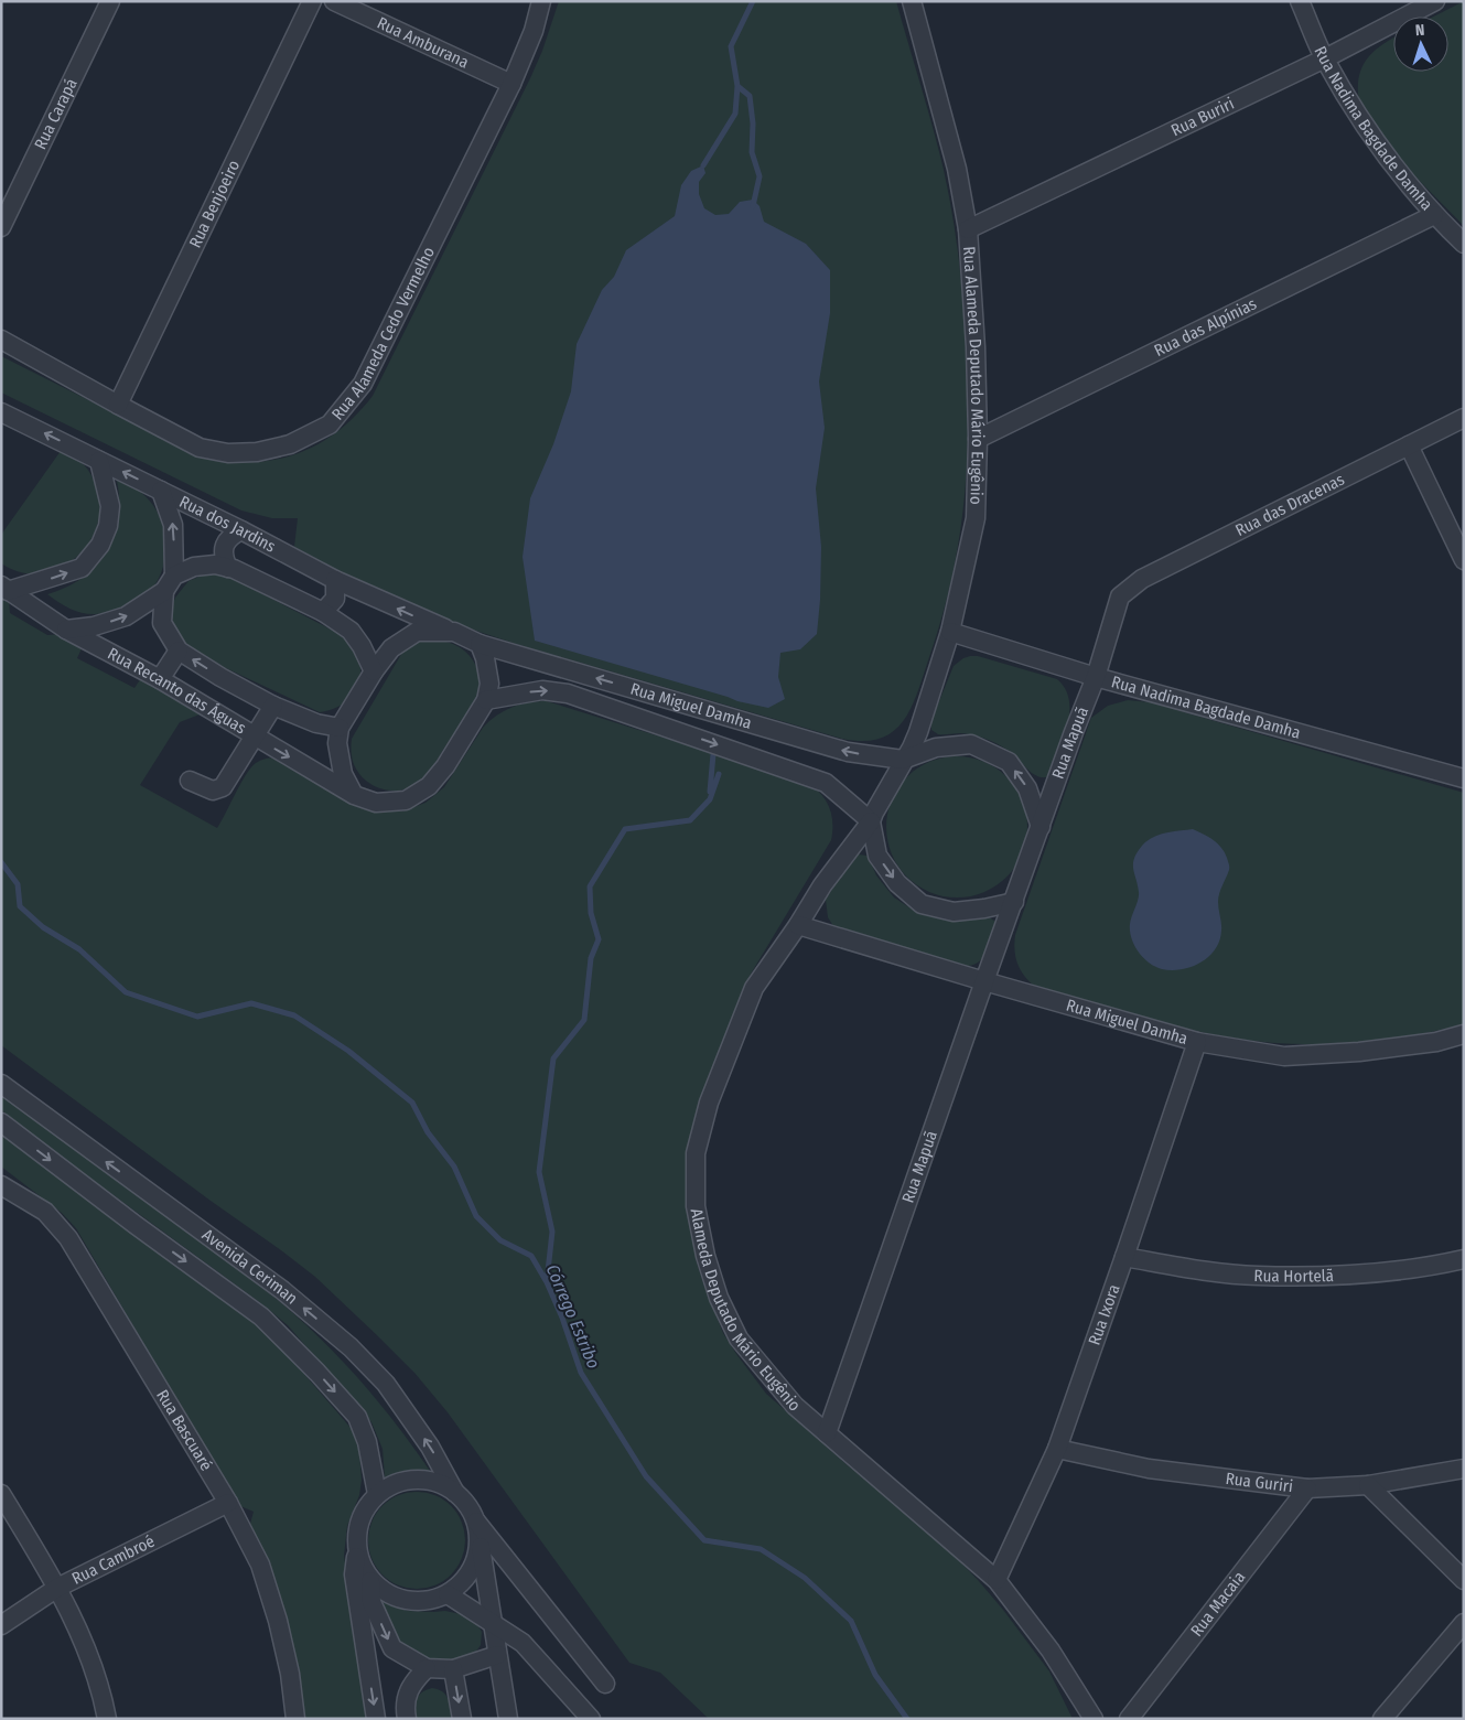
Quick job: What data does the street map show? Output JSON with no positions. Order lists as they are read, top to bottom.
{
  "streets": {
    "street": [
      "Rua Amburana",
      "Rua Carapá",
      "Rua Buriri",
      "Rua Nadima Bagdade Damha",
      "Rua Benjoeiro",
      "Rua das Alpínias",
      "Rua Alameda Cedo Vermelho",
      "Rua Alameda Deputado Mário Eugênio",
      "Rua das Dracenas",
      "Rua dos Jardins",
      "Rua Recanto das Águas",
      "Rua Miguel Damha",
      "Rua Mapuã",
      "Avenida Ceriman",
      "Rua Hortelã",
      "Alameda Deputado Mário Eugênio",
      "Rua Ixora",
      "Rua Bascuaré",
      "Rua Guriri",
      "Rua Cambroé",
      "Rua Macaia"
    ]
  },
  "crossings": [
    ["Rua Amburana", "Rua Alameda Cedo Vermelho"],
    ["Rua Buriri", "Rua Nadima Bagdade Damha"],
    ["Rua Buriri", "Rua Alameda Deputado Mário Eugênio"],
    ["Rua Nadima Bagdade Damha", "Rua das Alpínias"],
    ["Rua Nadima Bagdade Damha", "Rua Alameda Deputado Mário Eugênio"],
    ["Rua Nadima Bagdade Damha", "Rua Mapuã"],
    ["Rua Benjoeiro", "Rua Alameda Cedo Vermelho"],
    ["Rua das Alpínias", "Rua Alameda Deputado Mário Eugênio"],
    ["Rua Alameda Deputado Mário Eugênio", "Rua Miguel Damha"],
    ["Rua Alameda Deputado Mário Eugênio", "Rua Mapuã"],
    ["Rua Alameda Deputado Mário Eugênio", "Alameda Deputado Mário Eugênio"],
    ["Rua das Dracenas", "Rua Mapuã"],
    ["Rua dos Jardins", "Rua Recanto das Águas"],
    ["Rua dos Jardins", "Rua Miguel Damha"],
    ["Rua Recanto das Águas", "Rua Miguel Damha"],
    ["Rua Miguel Damha", "Rua Mapuã"],
    ["Rua Miguel Damha", "Alameda Deputado Mário Eugênio"],
    ["Rua Miguel Damha", "Rua Ixora"],
    ["Rua Mapuã", "Alameda Deputado Mário Eugênio"],
    ["Rua Hortelã", "Rua Ixora"],
    ["Alameda Deputado Mário Eugênio", "Rua Ixora"],
    ["Rua Ixora", "Rua Guriri"],
    ["Rua Bascuaré", "Rua Cambroé"],
    ["Rua Guriri", "Rua Macaia"]
  ],
  "one_way": ["Rua dos Jardins"],
  "water": ["Córrego Estribo"],
  "north": "top"
}
